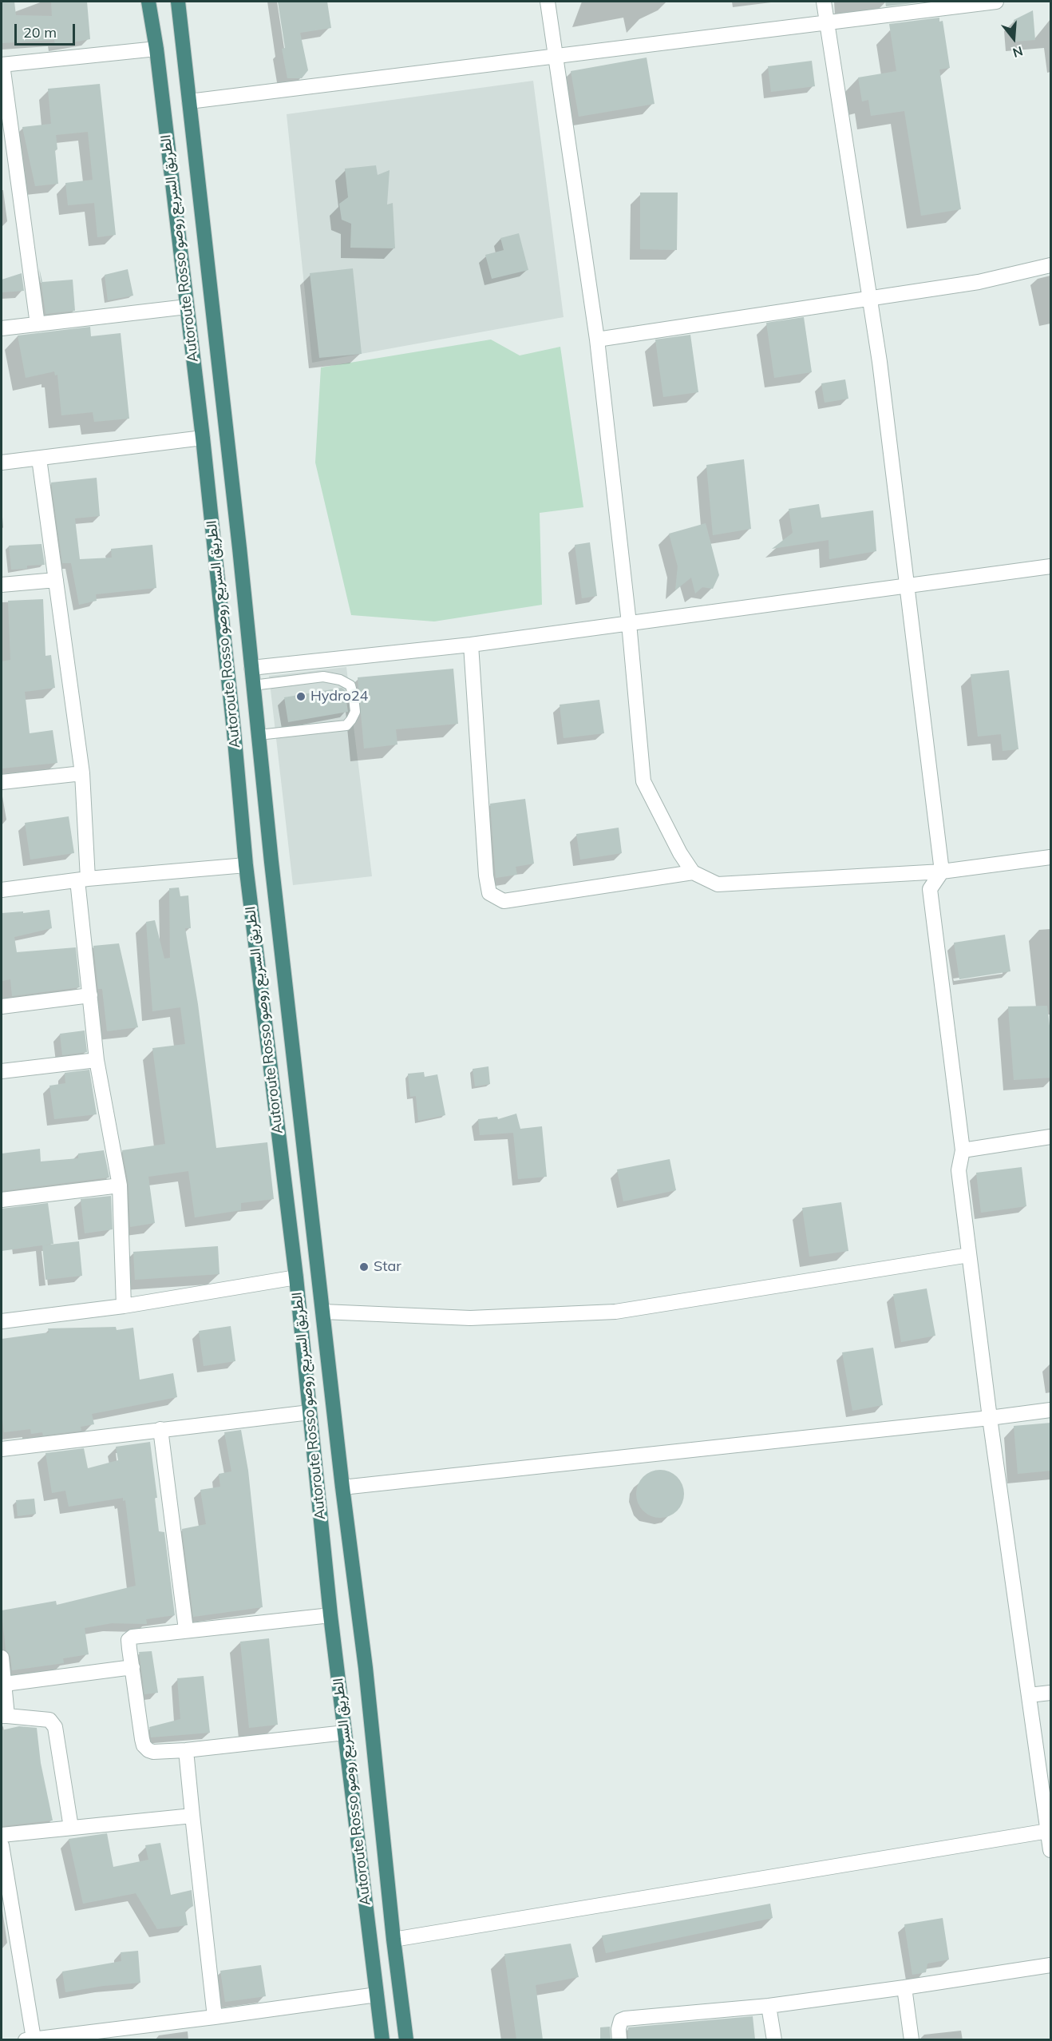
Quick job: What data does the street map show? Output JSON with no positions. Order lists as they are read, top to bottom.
{
  "streets": {
    "highway": ["Autoroute Rosso الطريق السريع روصو"]
  },
  "places": ["Hydro24", "Star"],
  "scale_bar": "20 m",
  "north": "bottom"
}
